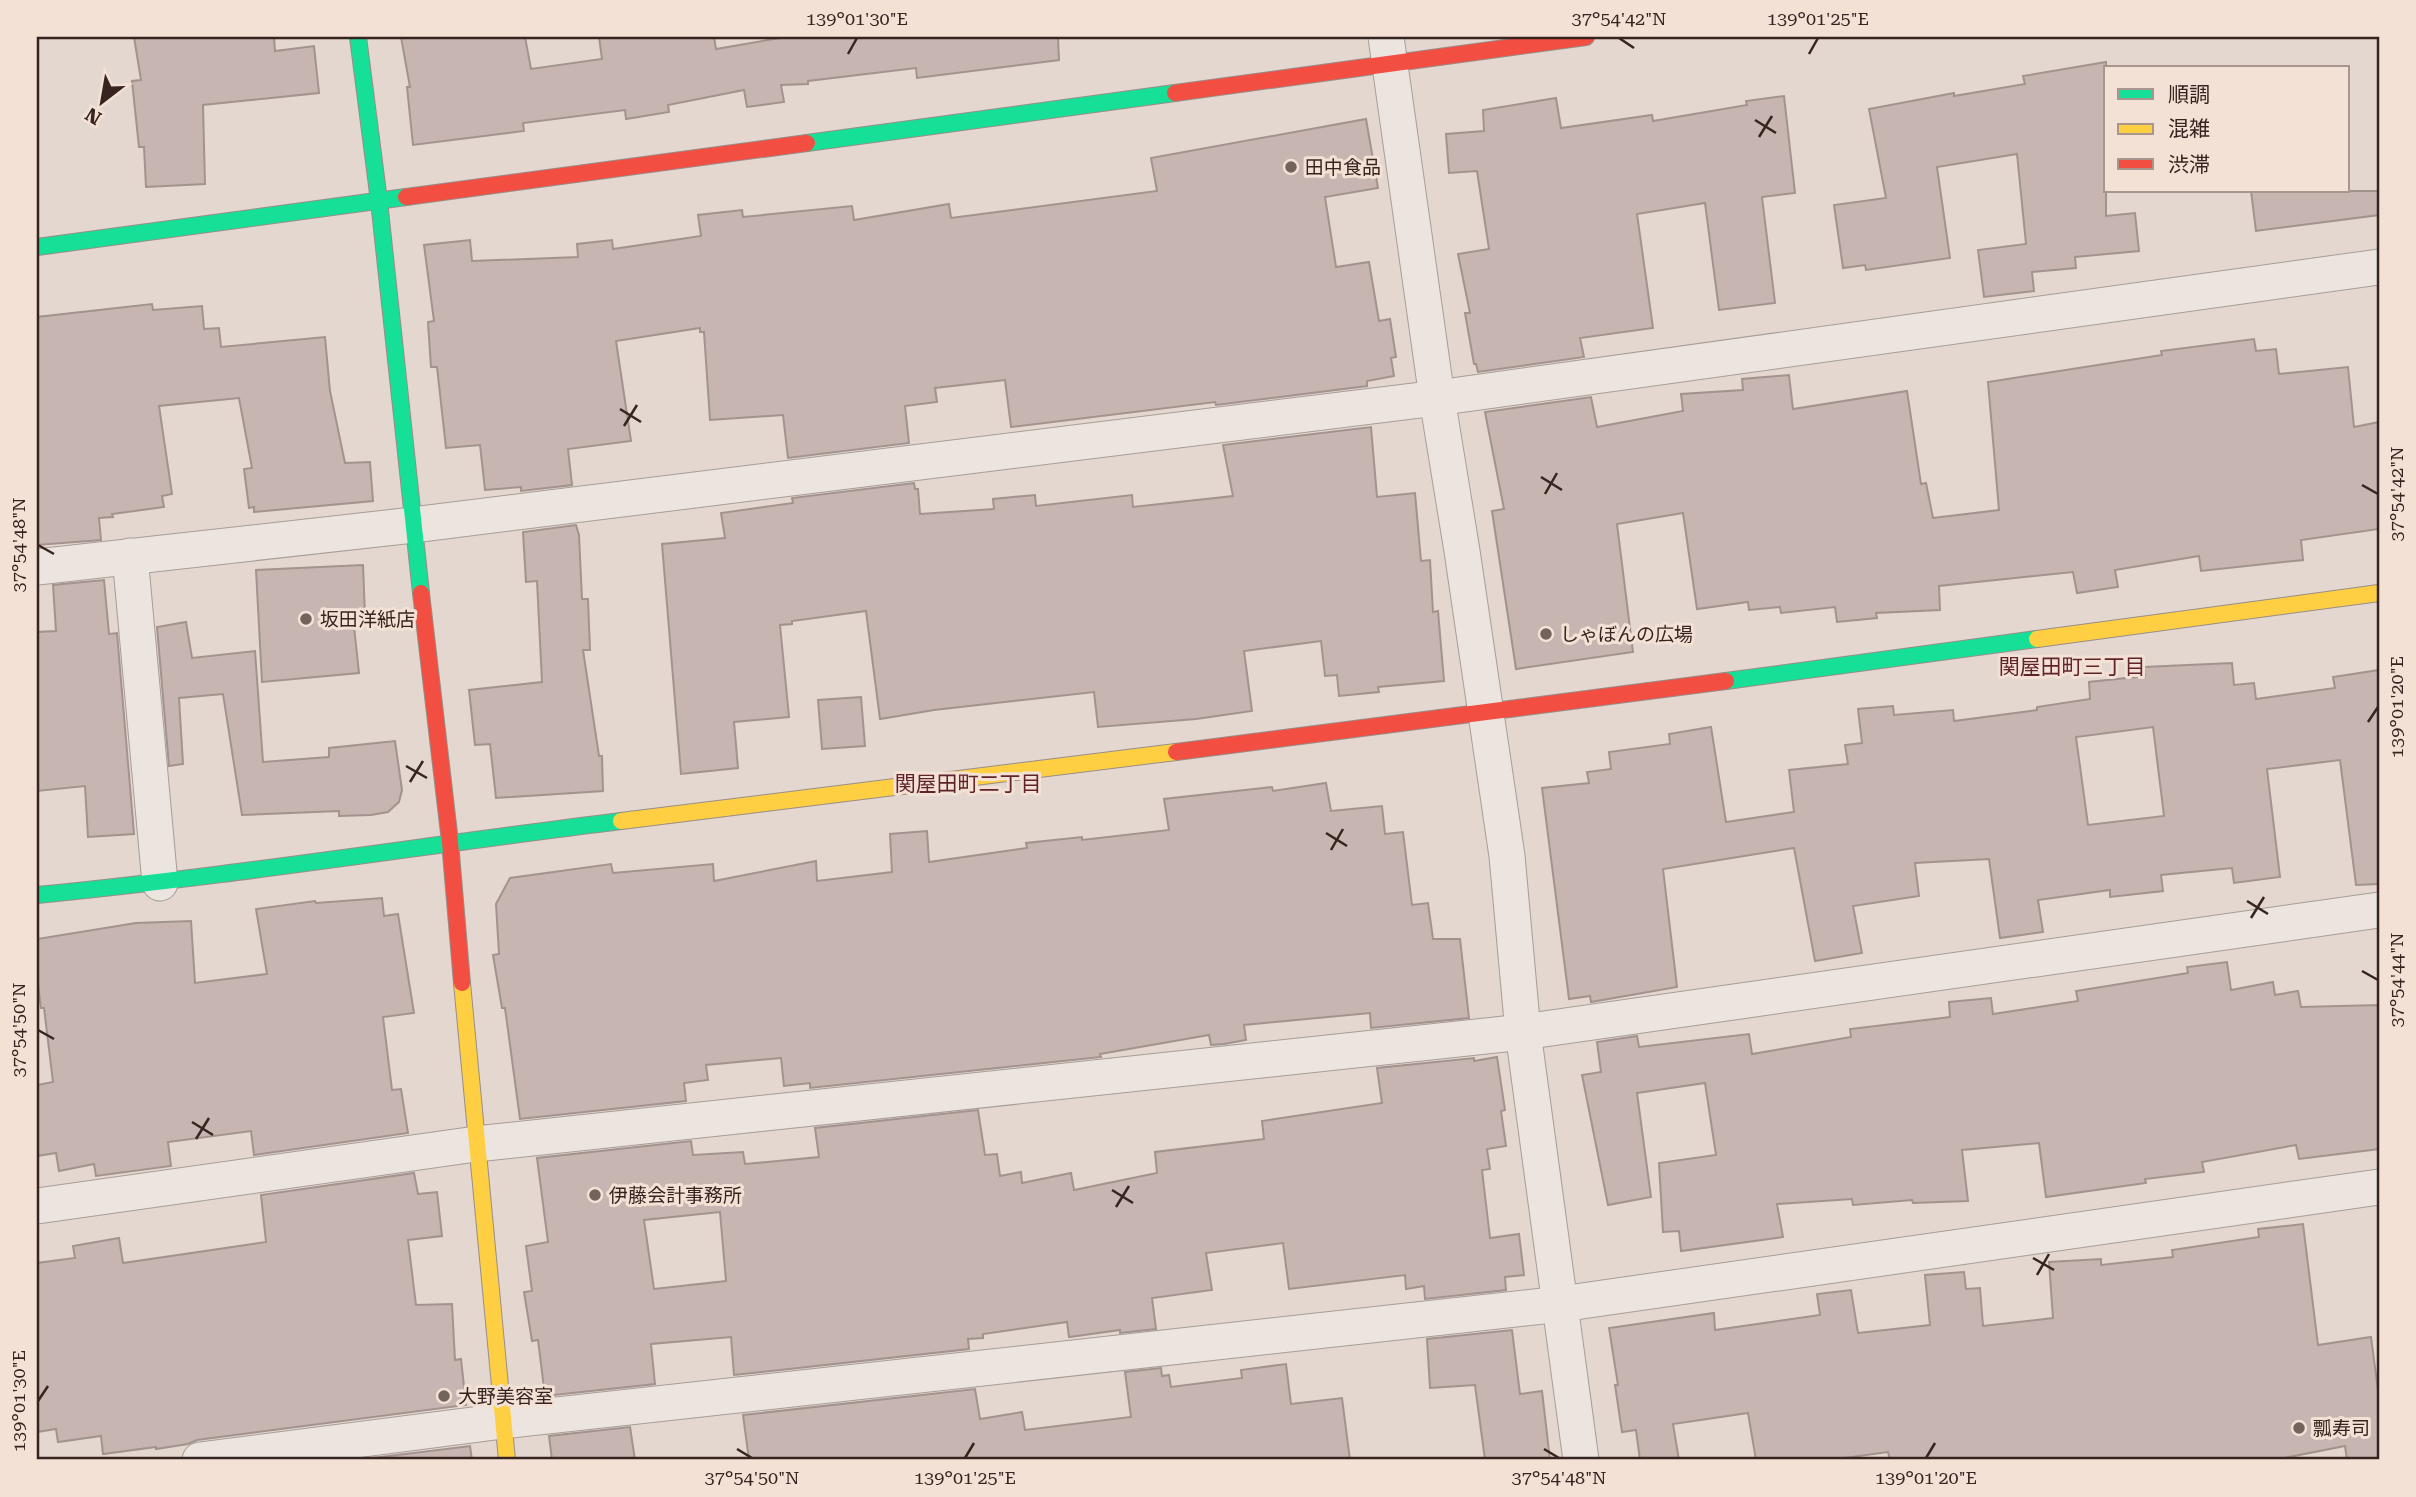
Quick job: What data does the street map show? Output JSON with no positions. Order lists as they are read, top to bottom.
{
  "districts": ["関屋田町三丁目", "関屋田町二丁目"],
  "places": [
    "田中食品",
    "坂田洋紙店",
    "しゃぼんの広場",
    "伊藤会計事務所",
    "大野美容室",
    "瓢寿司"
  ],
  "legend": ["順調", "混雑", "渋滞"],
  "north": "bottom left",
  "coordinates": [
    "139°01'30\"E",
    "37°54'42\"N",
    "139°01'25\"E",
    "37°54'48\"N",
    "139°01'20\"E",
    "37°54'44\"N",
    "37°54'50\"N"
  ]
}
